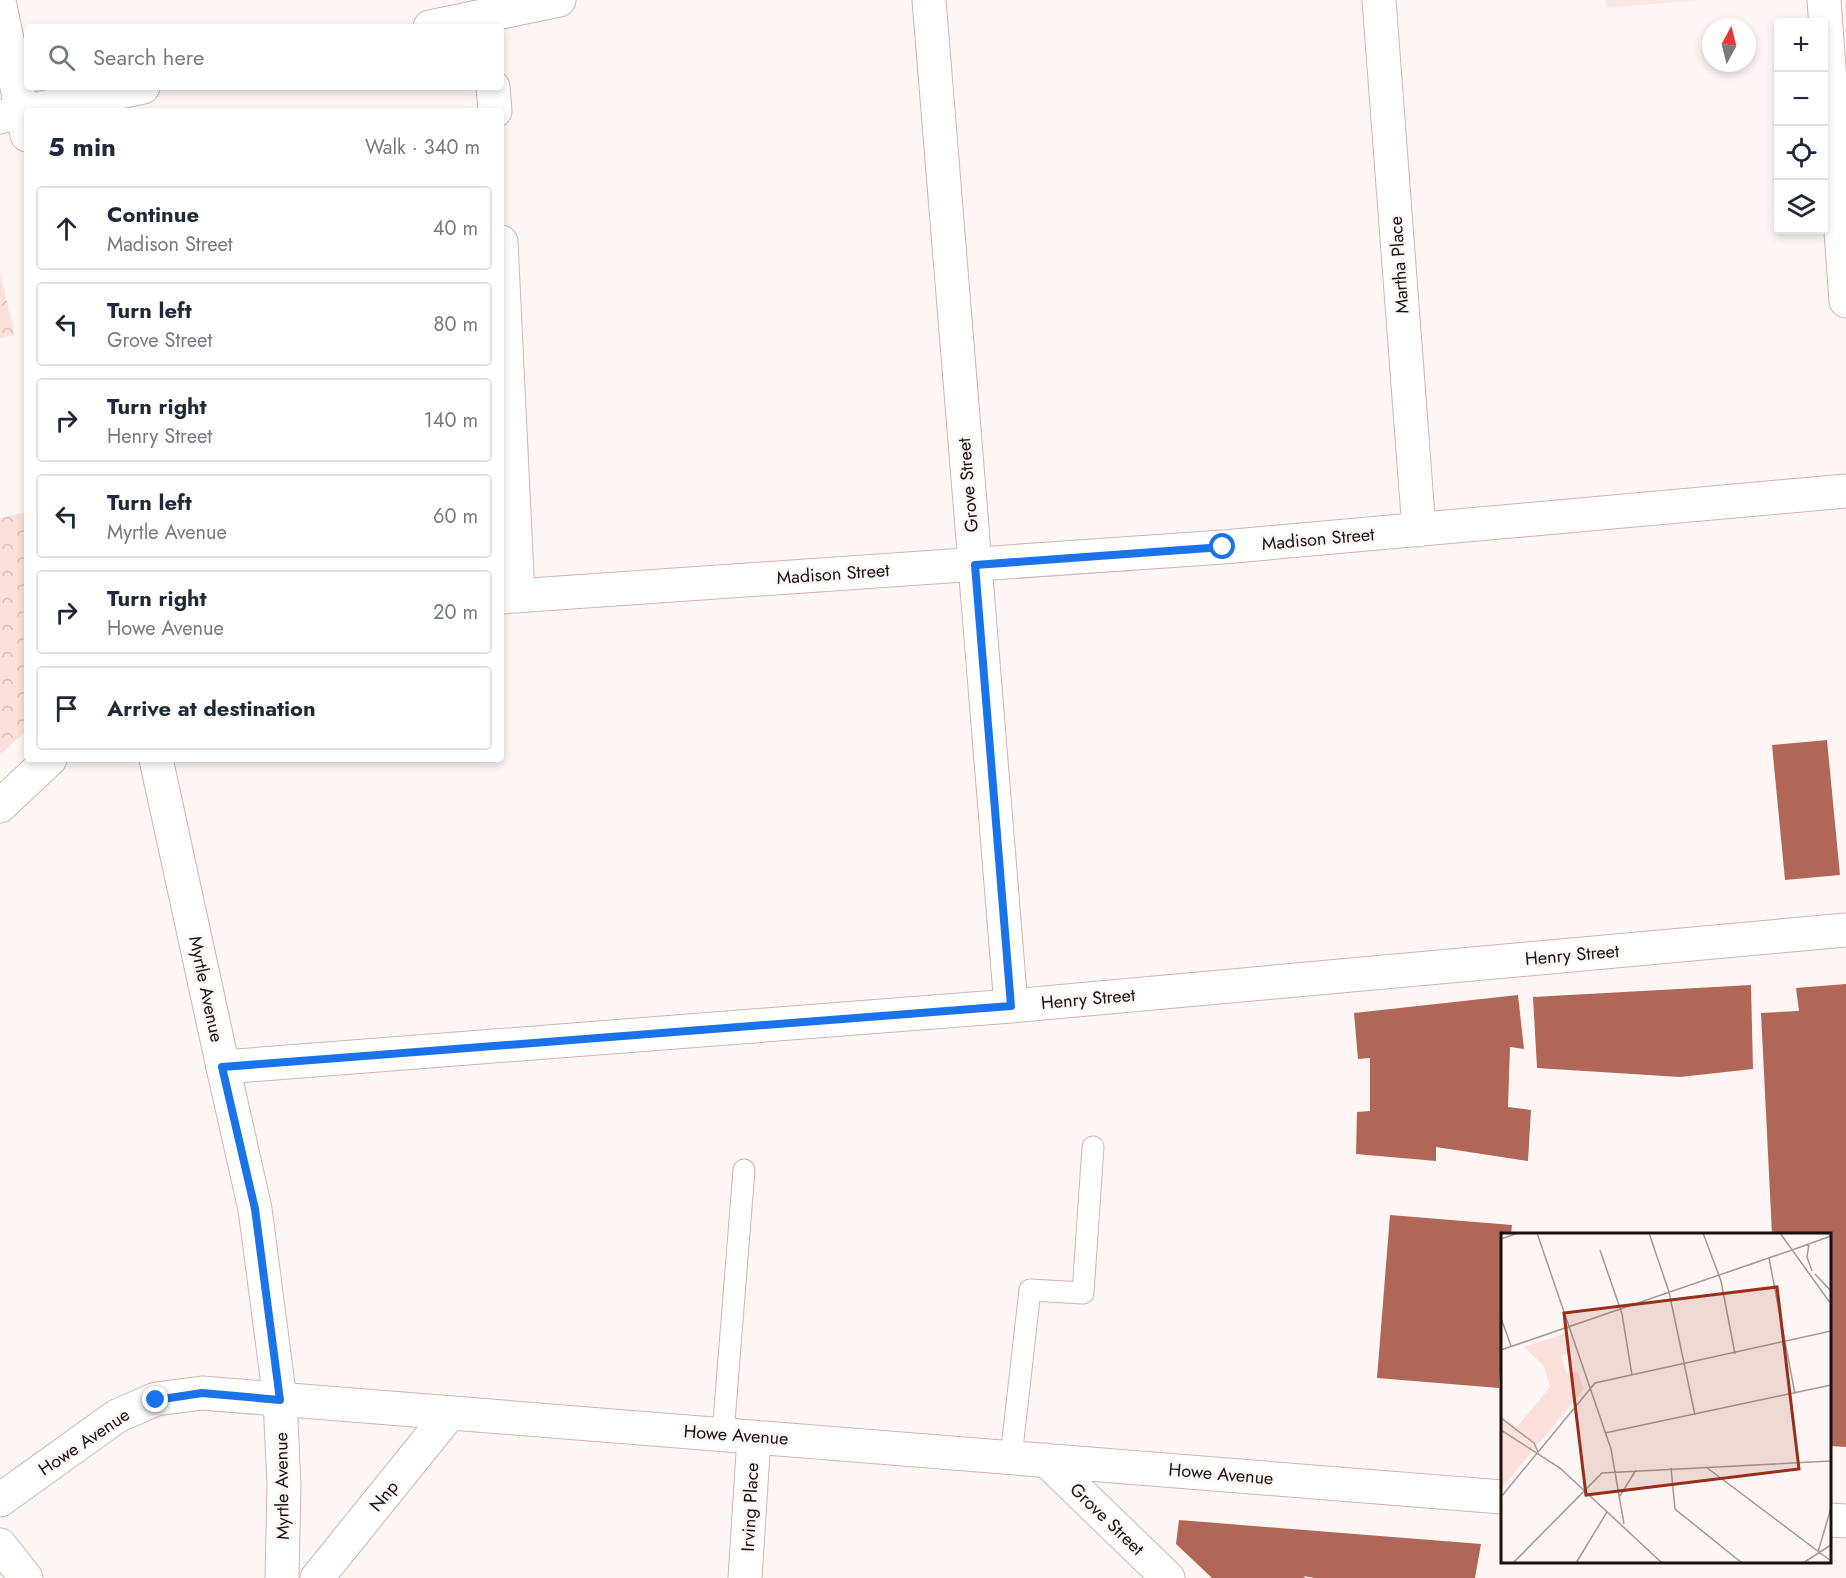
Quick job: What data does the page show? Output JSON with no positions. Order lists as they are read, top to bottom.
{
  "streets": {
    "street": [
      "Martha Place",
      "Grove Street",
      "Madison Street",
      "Henry Street",
      "Myrtle Avenue",
      "Howe Avenue",
      "Nnp",
      "Irving Place"
    ]
  },
  "crossings": [
    ["Martha Place", "Madison Street"],
    ["Grove Street", "Madison Street"],
    ["Grove Street", "Henry Street"],
    ["Grove Street", "Howe Avenue"],
    ["Henry Street", "Myrtle Avenue"],
    ["Myrtle Avenue", "Howe Avenue"],
    ["Howe Avenue", "Nnp"],
    ["Howe Avenue", "Irving Place"]
  ],
  "north": "top",
  "page": {
    "map_buttons": ["+", "−"],
    "search": "Search here",
    "heading": ["5 min", "Walk · 340 m"],
    "list": [
      ["Continue", "Madison Street", "40 m"],
      ["Turn left", "Grove Street", "80 m"],
      ["Turn right", "Henry Street", "140 m"],
      ["Turn left", "Myrtle Avenue", "60 m"],
      ["Turn right", "Howe Avenue", "20 m"],
      "Arrive at destination"
    ]
  }
}
